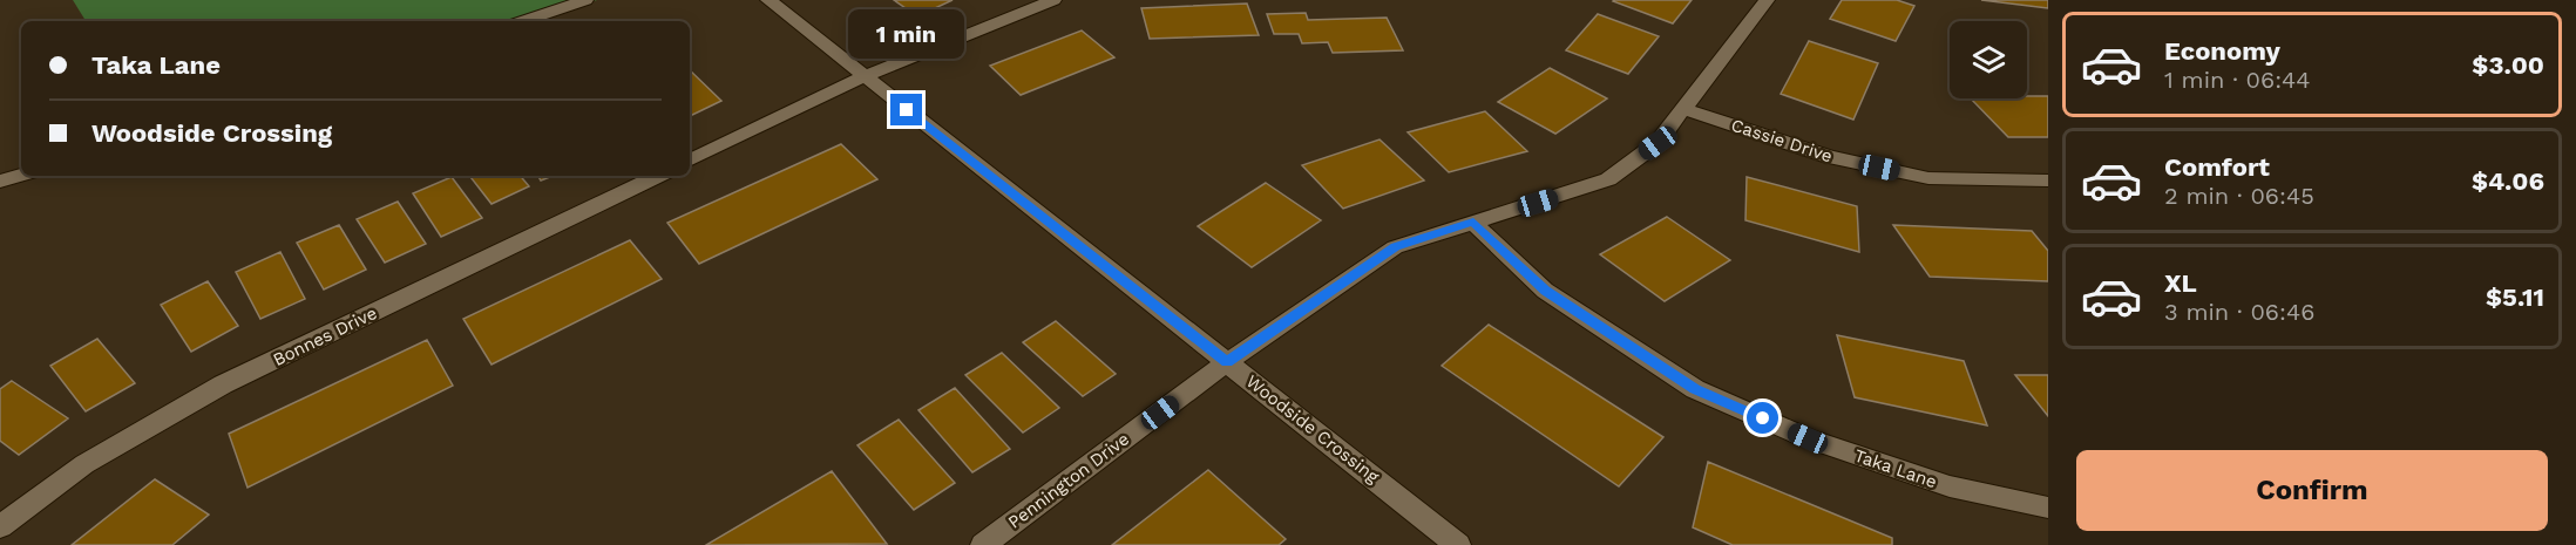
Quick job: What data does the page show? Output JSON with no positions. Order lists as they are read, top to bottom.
{
  "streets": {
    "street": [
      "Cassie Drive",
      "Bonnes Drive",
      "Woodside Crossing",
      "Taka Lane",
      "Pennington Drive"
    ]
  },
  "crossings": [
    ["Cassie Drive", "Pennington Drive"],
    ["Woodside Crossing", "Pennington Drive"],
    ["Taka Lane", "Pennington Drive"]
  ],
  "page": {
    "bubble": "1 min",
    "list": [
      {
        "name": "Economy",
        "note": "1 min · 06:44",
        "value": "$3.00"
      },
      {
        "name": "Comfort",
        "note": "2 min · 06:45",
        "value": "$4.06"
      },
      {
        "name": "XL",
        "note": "3 min · 06:46",
        "value": "$5.11"
      }
    ],
    "banner": ["Taka Lane", "Woodside Crossing"],
    "buttons": "Confirm"
  }
}
